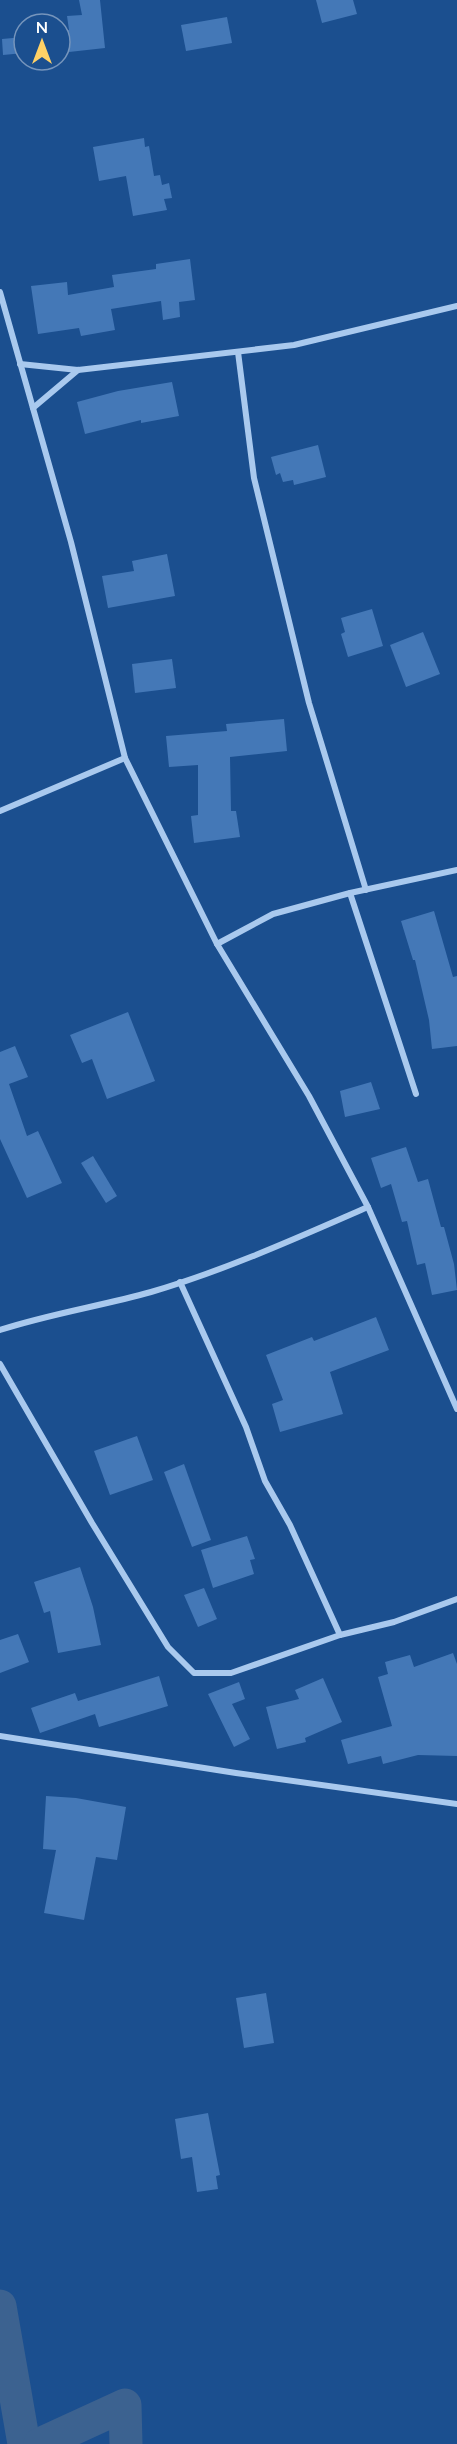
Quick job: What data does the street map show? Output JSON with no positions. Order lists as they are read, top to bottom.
{
  "north": "top"
}
